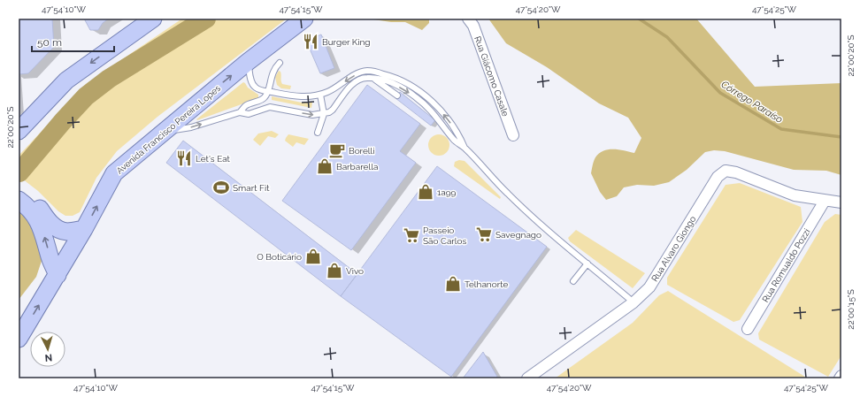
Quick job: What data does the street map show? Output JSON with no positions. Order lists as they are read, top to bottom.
{
  "streets": {
    "main road": ["Avenida Francisco Pereira Lopes"],
    "street": ["Rua Giácomo Casale", "Rua Alvaro Giongo", "Rua Romualdo Pozzi"]
  },
  "crossings": [
    ["Rua Alvaro Giongo", "Rua Romualdo Pozzi"]
  ],
  "water": ["Córrego Paraíso"],
  "places": {
    "restaurant": ["Burger King", "Let's Eat"],
    "cafe": ["Borelli"],
    "shop": [
      "Barbarella",
      "1a99",
      "O Boticário",
      "Vivo",
      "Telhanorte"
    ],
    "sports": ["Smart Fit"],
    "supermarket": ["Savegnago", "Passeio São Carlos"]
  },
  "scale_bar": "50 m",
  "north": "bottom",
  "coordinates": [
    "47°54'10\"W",
    "47°54'15\"W",
    "47°54'20\"W",
    "47°54'25\"W",
    "22°00'20\"S",
    "22°00'15\"S"
  ]
}
